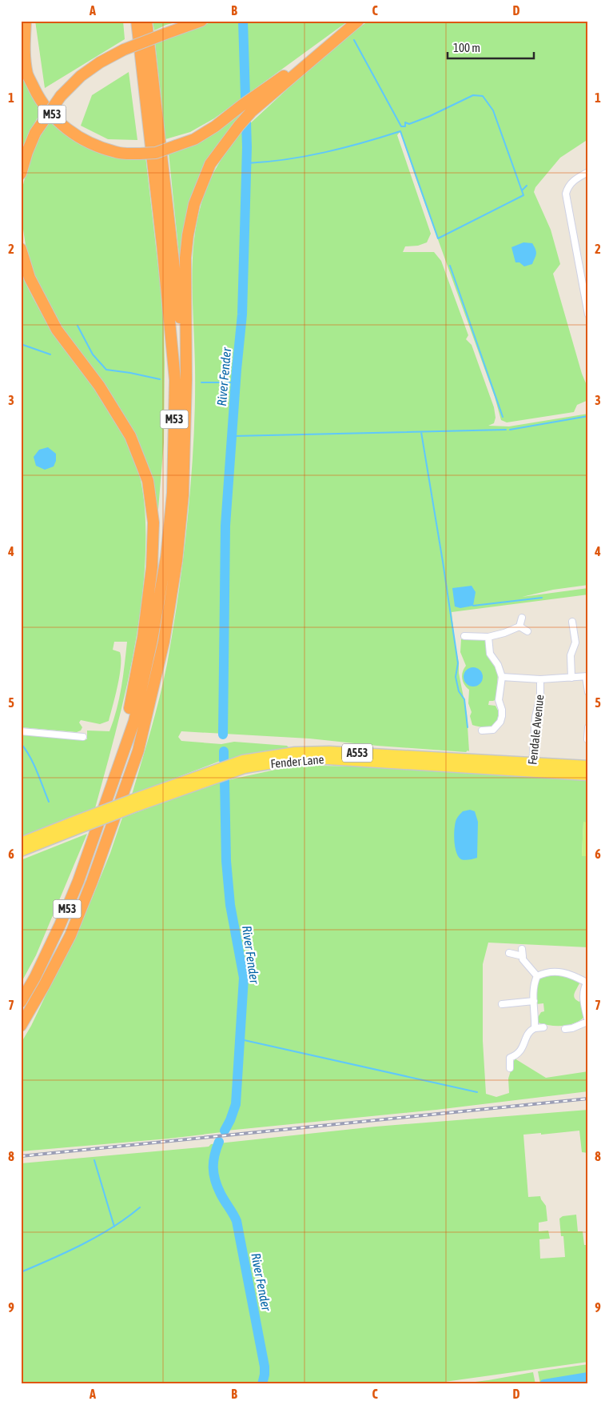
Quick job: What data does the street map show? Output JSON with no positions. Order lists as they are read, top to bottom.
{
  "streets": {
    "highway": ["M53"],
    "main road": ["A553", "Fender Lane"],
    "street": ["Fendale Avenue"]
  },
  "crossings": [
    ["Fendale Avenue", "Fender Lane"]
  ],
  "water": ["River Fender"],
  "scale_bar": "100 m",
  "grid": {
    "columns": [
      "A",
      "B",
      "C",
      "D"
    ],
    "rows": [
      "1",
      "2",
      "3",
      "4",
      "5",
      "6",
      "7",
      "8",
      "9"
    ]
  }
}
